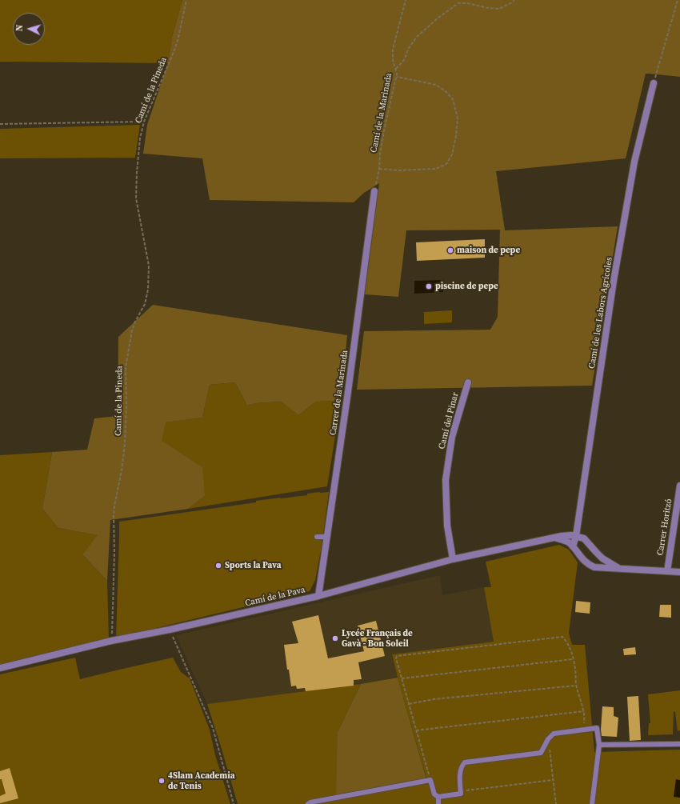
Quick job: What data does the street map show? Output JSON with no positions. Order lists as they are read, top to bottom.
{
  "streets": {
    "street": [
      "Camí de les Labors Agrícoles",
      "Carrer de la Marinada",
      "Camí del Pinar",
      "Carrer Horitzó",
      "Camí de la Pava"
    ],
    "path": ["Camí de la Pineda", "Camí de la Marinada"]
  },
  "crossings": [
    ["Camí de la Pineda", "Camí de la Pava"],
    ["Camí de la Marinada", "Carrer de la Marinada"],
    ["Camí de les Labors Agrícoles", "Camí de la Pava"],
    ["Carrer de la Marinada", "Camí de la Pava"],
    ["Camí del Pinar", "Camí de la Pava"]
  ],
  "places": [
    "maison de pepe",
    "piscine de pepe",
    "Sports la Pava",
    "Lycée Français de Gavà - Bon Soleil",
    "4Slam Academia de Tenis"
  ],
  "north": "left"
}
